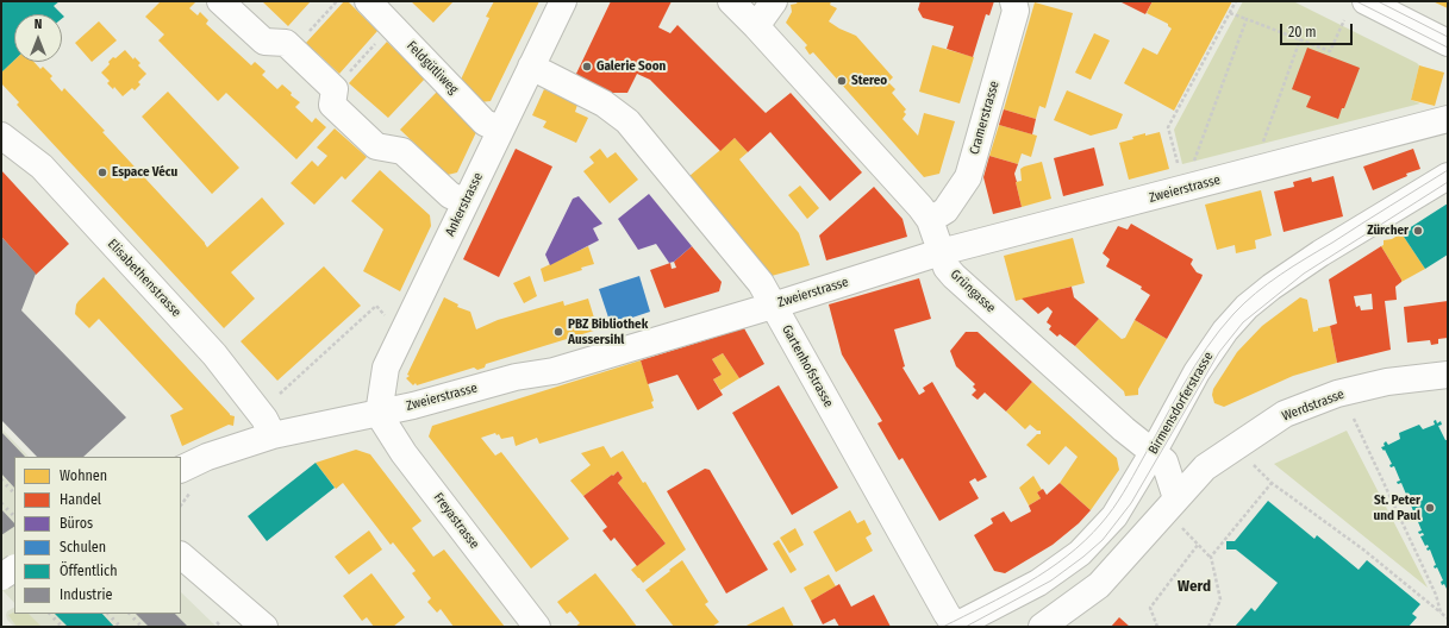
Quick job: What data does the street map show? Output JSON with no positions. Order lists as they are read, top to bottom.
{
  "streets": {
    "street": [
      "Feldgütliweg",
      "Cramerstrasse",
      "Zweierstrasse",
      "Ankerstrasse",
      "Elisabethenstrasse",
      "Grüngasse",
      "Gartenhofstrasse",
      "Birmensdorferstrasse",
      "Werdstrasse",
      "Freyastrasse"
    ]
  },
  "crossings": [
    ["Feldgütliweg", "Ankerstrasse"],
    ["Cramerstrasse", "Grüngasse"],
    ["Zweierstrasse", "Ankerstrasse"],
    ["Zweierstrasse", "Elisabethenstrasse"],
    ["Zweierstrasse", "Grüngasse"],
    ["Zweierstrasse", "Gartenhofstrasse"],
    ["Zweierstrasse", "Freyastrasse"],
    ["Ankerstrasse", "Gartenhofstrasse"],
    ["Ankerstrasse", "Freyastrasse"],
    ["Grüngasse", "Birmensdorferstrasse"],
    ["Grüngasse", "Werdstrasse"],
    ["Gartenhofstrasse", "Birmensdorferstrasse"]
  ],
  "districts": ["Werd"],
  "places": [
    "Galerie Soon",
    "Stereo",
    "Espace Vécu",
    "Zürcher",
    "PBZ Bibliothek Aussersihl",
    "St. Peter und Paul"
  ],
  "legend": [
    "Wohnen",
    "Handel",
    "Büros",
    "Schulen",
    "Öffentlich",
    "Industrie"
  ],
  "scale_bar": "20 m",
  "north": "top"
}
